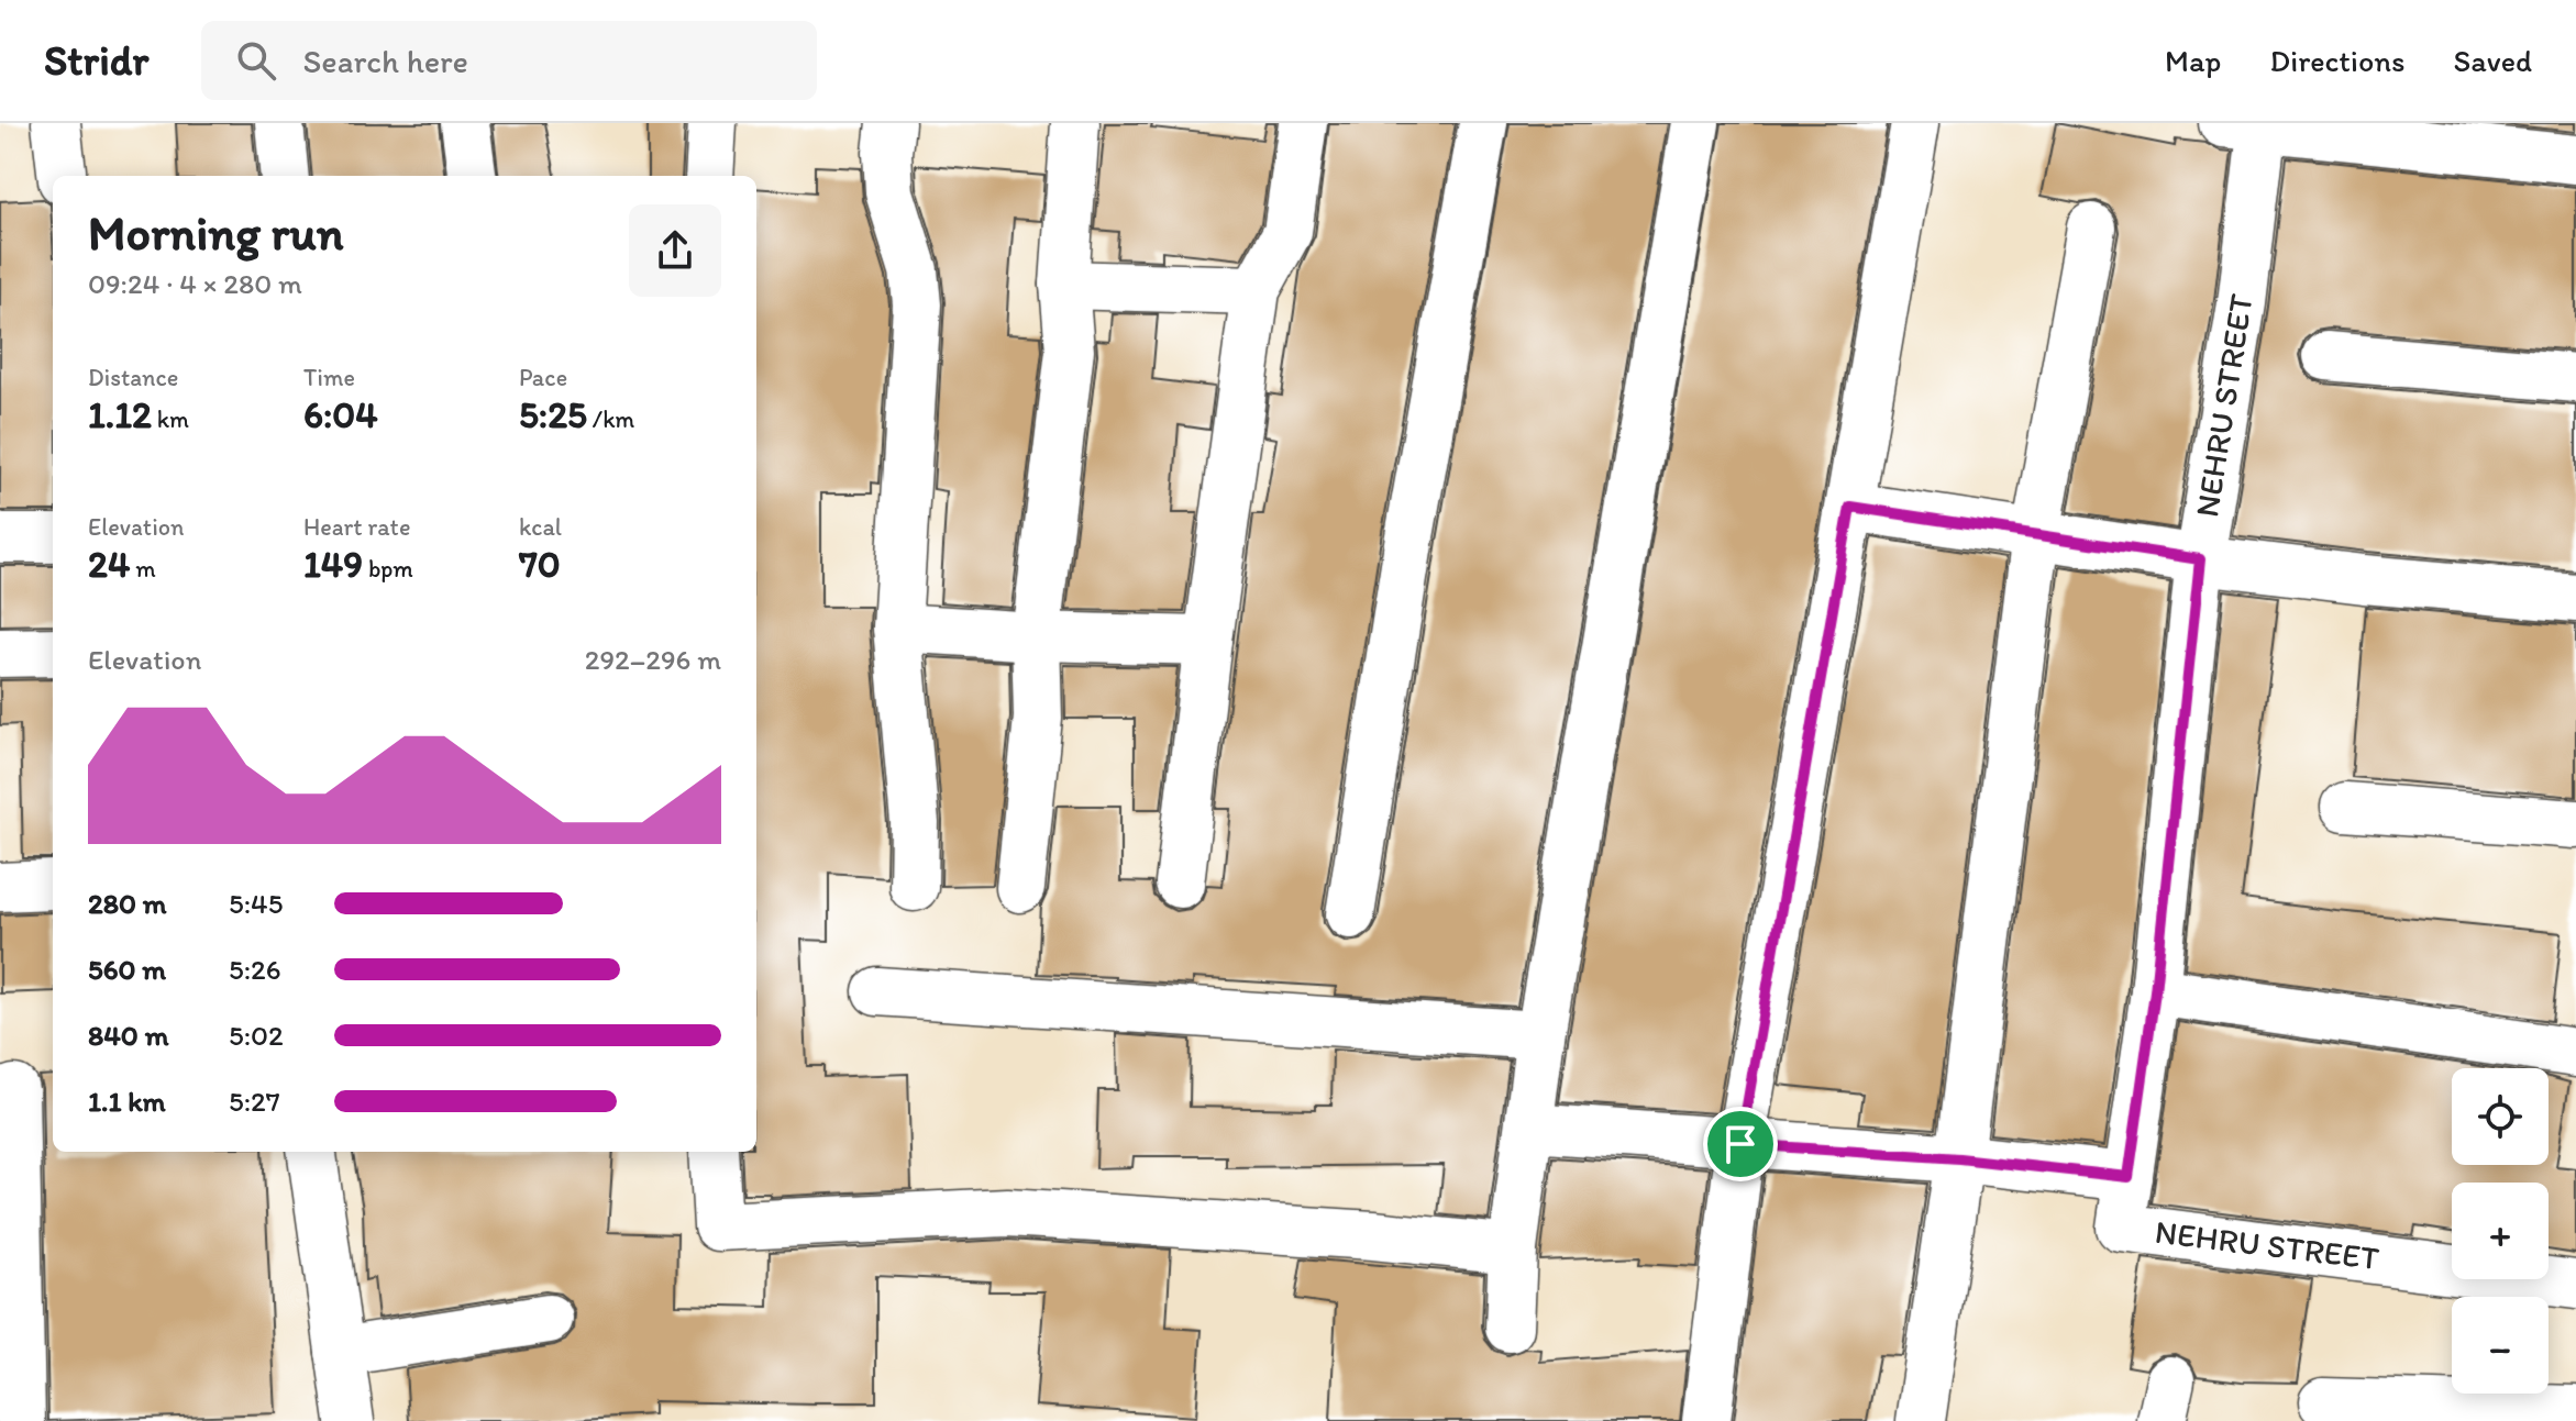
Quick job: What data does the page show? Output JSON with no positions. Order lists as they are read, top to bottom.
{
  "streets": {
    "street": ["NEHRU STREET"]
  },
  "page": {
    "header": "Stridr",
    "search": "Search here",
    "nav": ["Map", "Directions", "Saved"],
    "heading": ["Morning run", "09:24 · 4 × 280 m"],
    "stats": [
      ["Distance", "1.12 km"],
      ["Time", "6:04"],
      ["Pace", "5:25 /km"],
      ["Elevation", "24 m"],
      ["Heart rate", "149 bpm"],
      ["kcal", "70"]
    ],
    "chart": ["Elevation", "292–296 m"],
    "list": [
      {
        "name": "280 m",
        "note": "5:45"
      },
      {
        "name": "560 m",
        "note": "5:26"
      },
      {
        "name": "840 m",
        "note": "5:02"
      },
      {
        "name": "1.1 km",
        "note": "5:27"
      }
    ],
    "map_buttons": ["+", "−"]
  }
}
